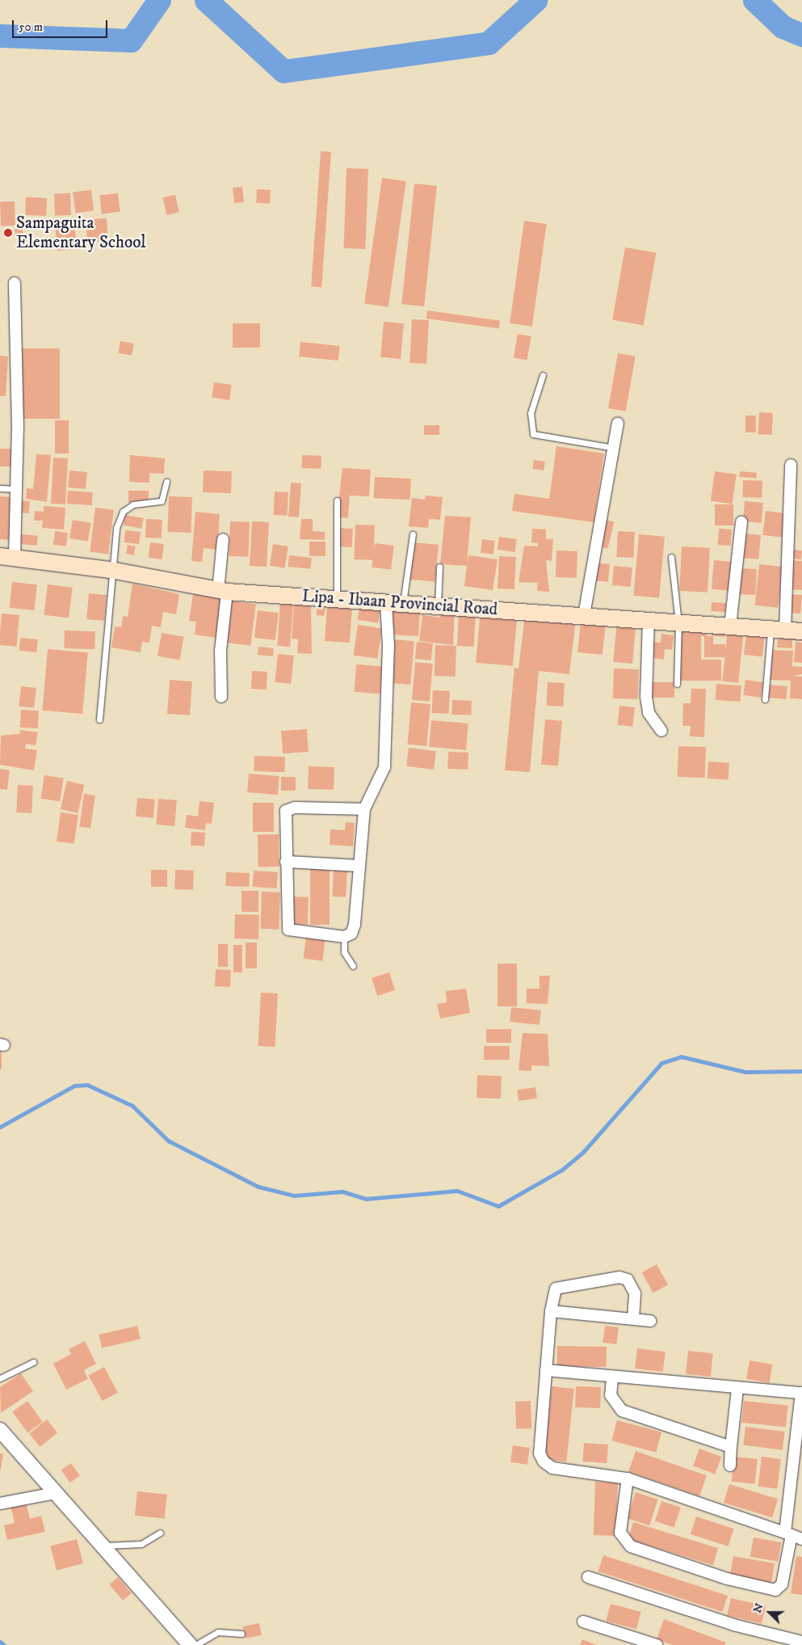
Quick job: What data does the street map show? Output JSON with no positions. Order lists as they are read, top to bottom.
{
  "streets": {
    "main road": ["Lipa - Ibaan Provincial Road"]
  },
  "places": ["Sampaguita Elementary School"],
  "scale_bar": "50 m",
  "north": "left"
}
